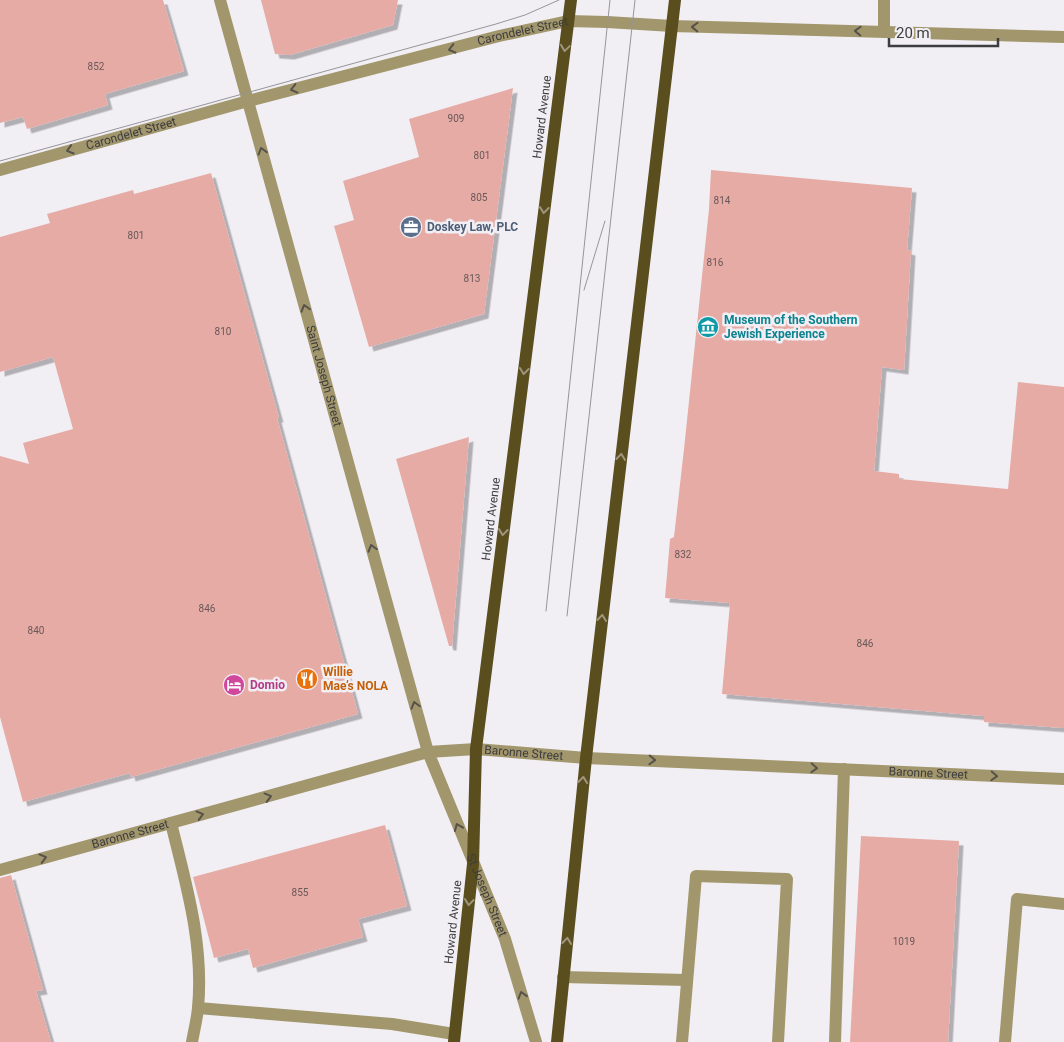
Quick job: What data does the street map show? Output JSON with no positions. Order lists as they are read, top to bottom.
{
  "streets": {
    "main road": ["Howard Avenue"],
    "street": [
      "Carondelet Street",
      "Saint Joseph Street",
      "Baronne Street",
      "St Joseph Street"
    ]
  },
  "crossings": [
    ["Carondelet Street", "Howard Avenue"],
    ["Carondelet Street", "Saint Joseph Street"],
    ["Howard Avenue", "Baronne Street"],
    ["Howard Avenue", "St Joseph Street"],
    ["Saint Joseph Street", "Baronne Street"],
    ["Saint Joseph Street", "St Joseph Street"],
    ["Baronne Street", "St Joseph Street"]
  ],
  "one_way": [
    "Carondelet Street",
    "Saint Joseph Street",
    "Baronne Street",
    "St Joseph Street"
  ],
  "places": {
    "office": ["Doskey Law, PLC"],
    "museum": ["Museum of the Southern Jewish Experience"],
    "restaurant": ["Willie Mae’s NOLA"],
    "hotel": ["Domio"]
  },
  "house_numbers": [
    "852",
    "909",
    "801",
    "805",
    "814",
    "801",
    "816",
    "813",
    "810",
    "832",
    "846",
    "840",
    "846",
    "855",
    "1019"
  ],
  "scale_bar": "20 m"
}
